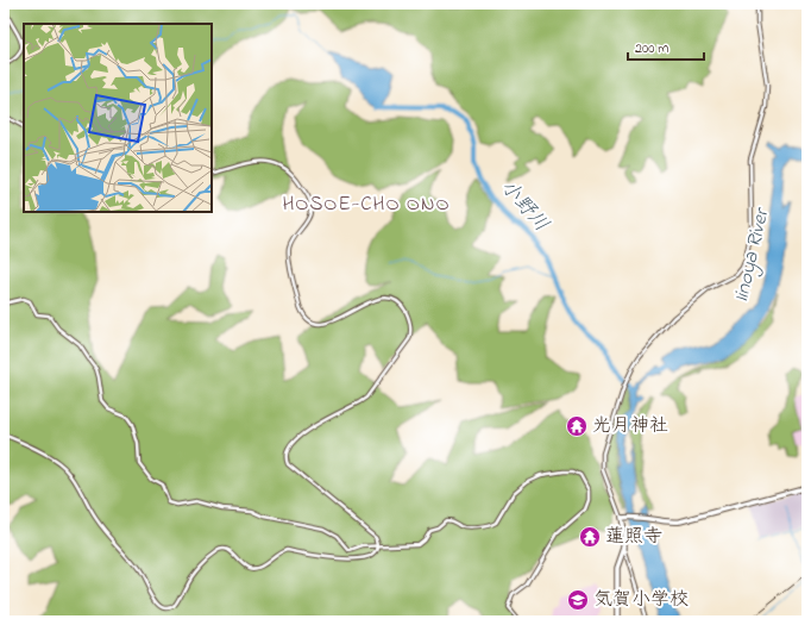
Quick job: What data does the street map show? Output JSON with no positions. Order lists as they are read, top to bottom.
{
  "districts": ["HOSOE-CHO ONO"],
  "water": ["小野川", "Iinoya River"],
  "places": {
    "temple": ["光月神社", "蓮照寺"],
    "school or university": ["気賀小学校"]
  },
  "scale_bar": "200 m"
}
